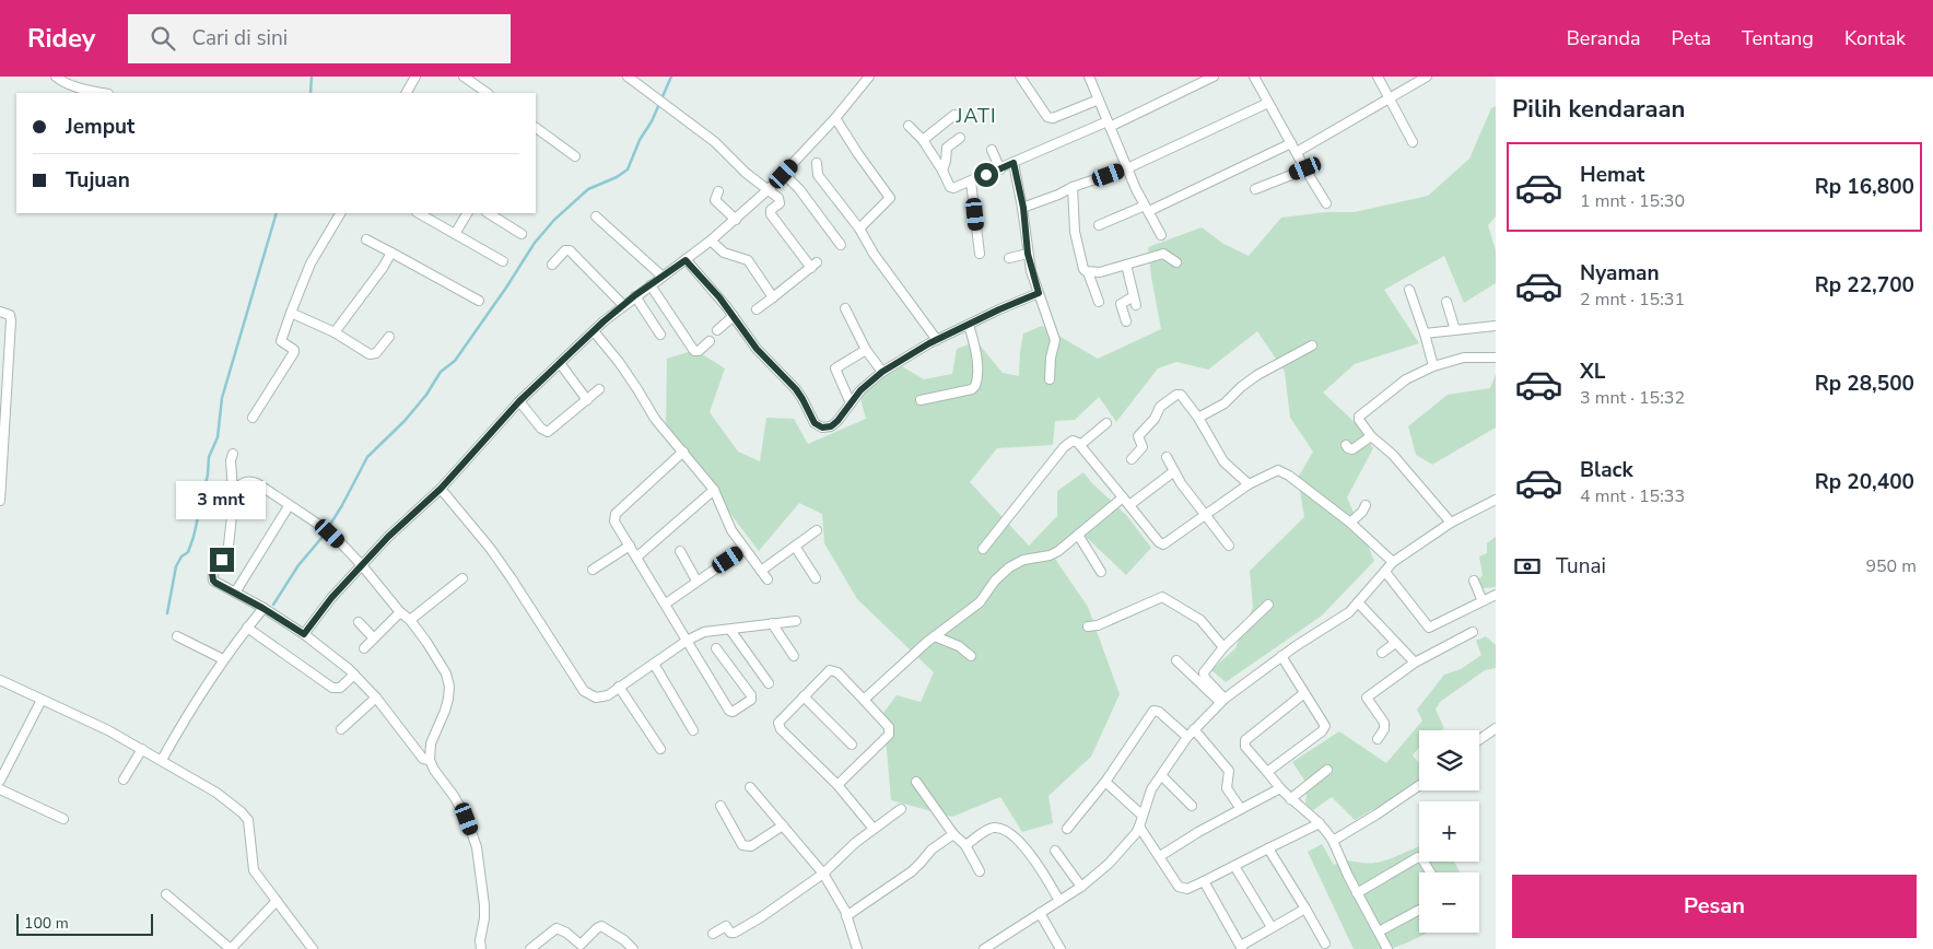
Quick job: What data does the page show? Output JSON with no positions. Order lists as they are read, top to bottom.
{
  "districts": ["JATI"],
  "scale_bar": "100 m",
  "page": {
    "header": "Ridey",
    "search": "Cari di sini",
    "nav": [
      "Beranda",
      "Peta",
      "Tentang",
      "Kontak"
    ],
    "heading": "Pilih kendaraan",
    "banner": ["Jemput", "Tujuan"],
    "list": [
      {
        "name": "Hemat",
        "note": "1 mnt · 15:30",
        "value": "Rp 16,800"
      },
      {
        "name": "Nyaman",
        "note": "2 mnt · 15:31",
        "value": "Rp 22,700"
      },
      {
        "name": "XL",
        "note": "3 mnt · 15:32",
        "value": "Rp 28,500"
      },
      {
        "name": "Black",
        "note": "4 mnt · 15:33",
        "value": "Rp 20,400"
      }
    ],
    "bubble": "3 mnt",
    "pay": ["Tunai", "950 m"],
    "map_buttons": ["+", "−"],
    "buttons": "Pesan",
    "scale": "100 m"
  }
}
